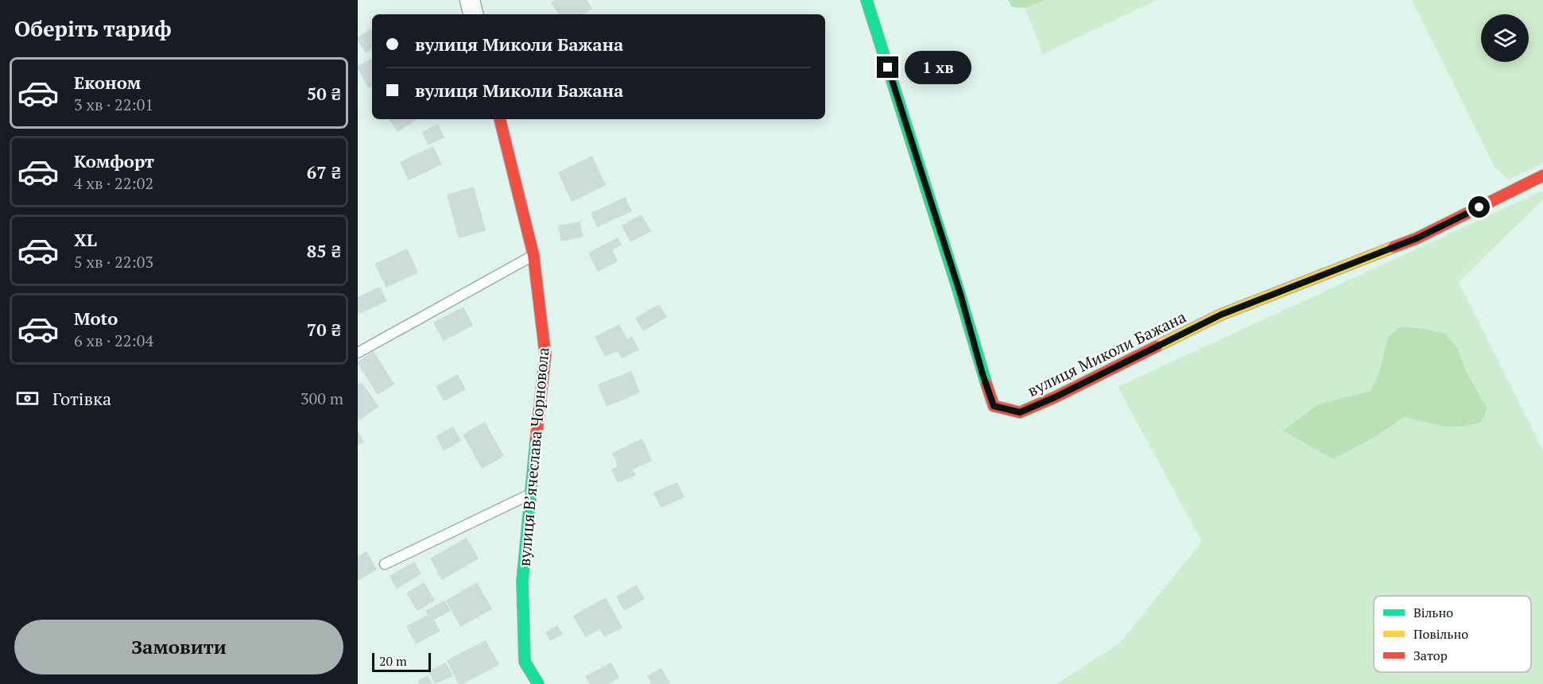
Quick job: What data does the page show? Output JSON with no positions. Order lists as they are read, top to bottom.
{
  "streets": {
    "street": ["вулиця Миколи Бажана", "вулиця Вʼячеслава Чорновола"]
  },
  "legend": ["Вільно", "Повільно", "Затор"],
  "scale_bar": "20 m",
  "page": {
    "heading": "Оберіть тариф",
    "banner": ["вулиця Миколи Бажана", "вулиця Миколи Бажана"],
    "bubble": "1 хв",
    "list": [
      {
        "name": "Економ",
        "note": "3 хв · 22:01",
        "value": "50 ₴"
      },
      {
        "name": "Комфорт",
        "note": "4 хв · 22:02",
        "value": "67 ₴"
      },
      {
        "name": "XL",
        "note": "5 хв · 22:03",
        "value": "85 ₴"
      },
      {
        "name": "Moto",
        "note": "6 хв · 22:04",
        "value": "70 ₴"
      }
    ],
    "pay": ["Готівка", "300 m"],
    "buttons": "Замовити",
    "scale": "20 m"
  }
}
